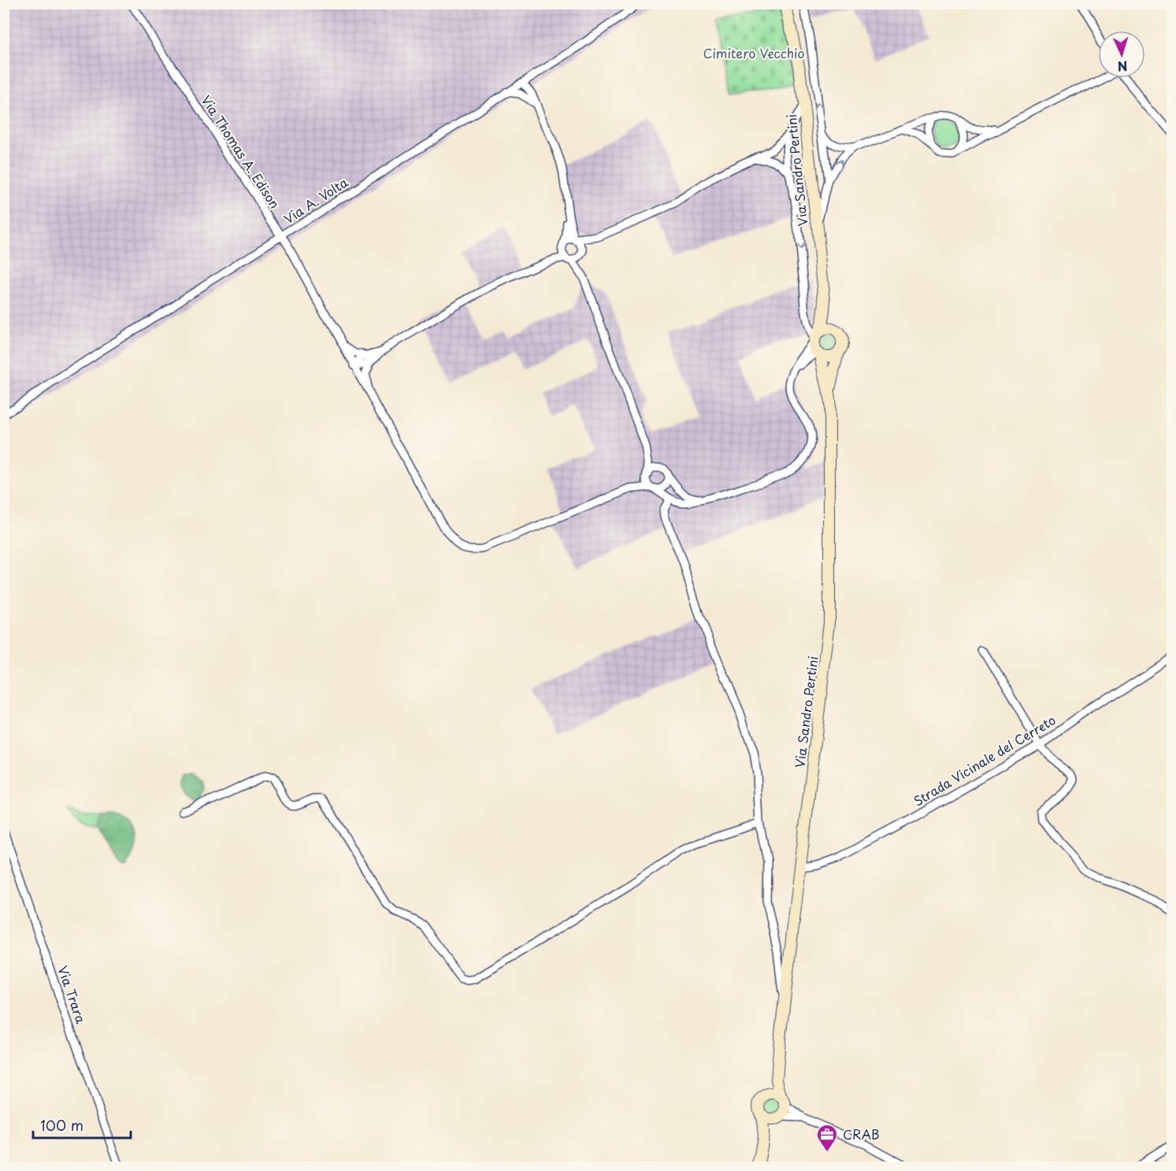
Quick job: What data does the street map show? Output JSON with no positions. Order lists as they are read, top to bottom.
{
  "streets": {
    "main road": ["Via Sandro Pertini"],
    "street": [
      "Via Thomas A. Edison",
      "Via A. Volta",
      "Strada Vicinale del Cerreto",
      "Via Trara"
    ]
  },
  "crossings": [
    ["Via Thomas A. Edison", "Via A. Volta"],
    ["Via Sandro Pertini", "Strada Vicinale del Cerreto"]
  ],
  "parks": ["Cimitero Vecchio"],
  "places": {
    "office": ["CRAB"]
  },
  "scale_bar": "100 m",
  "north": "bottom"
}
